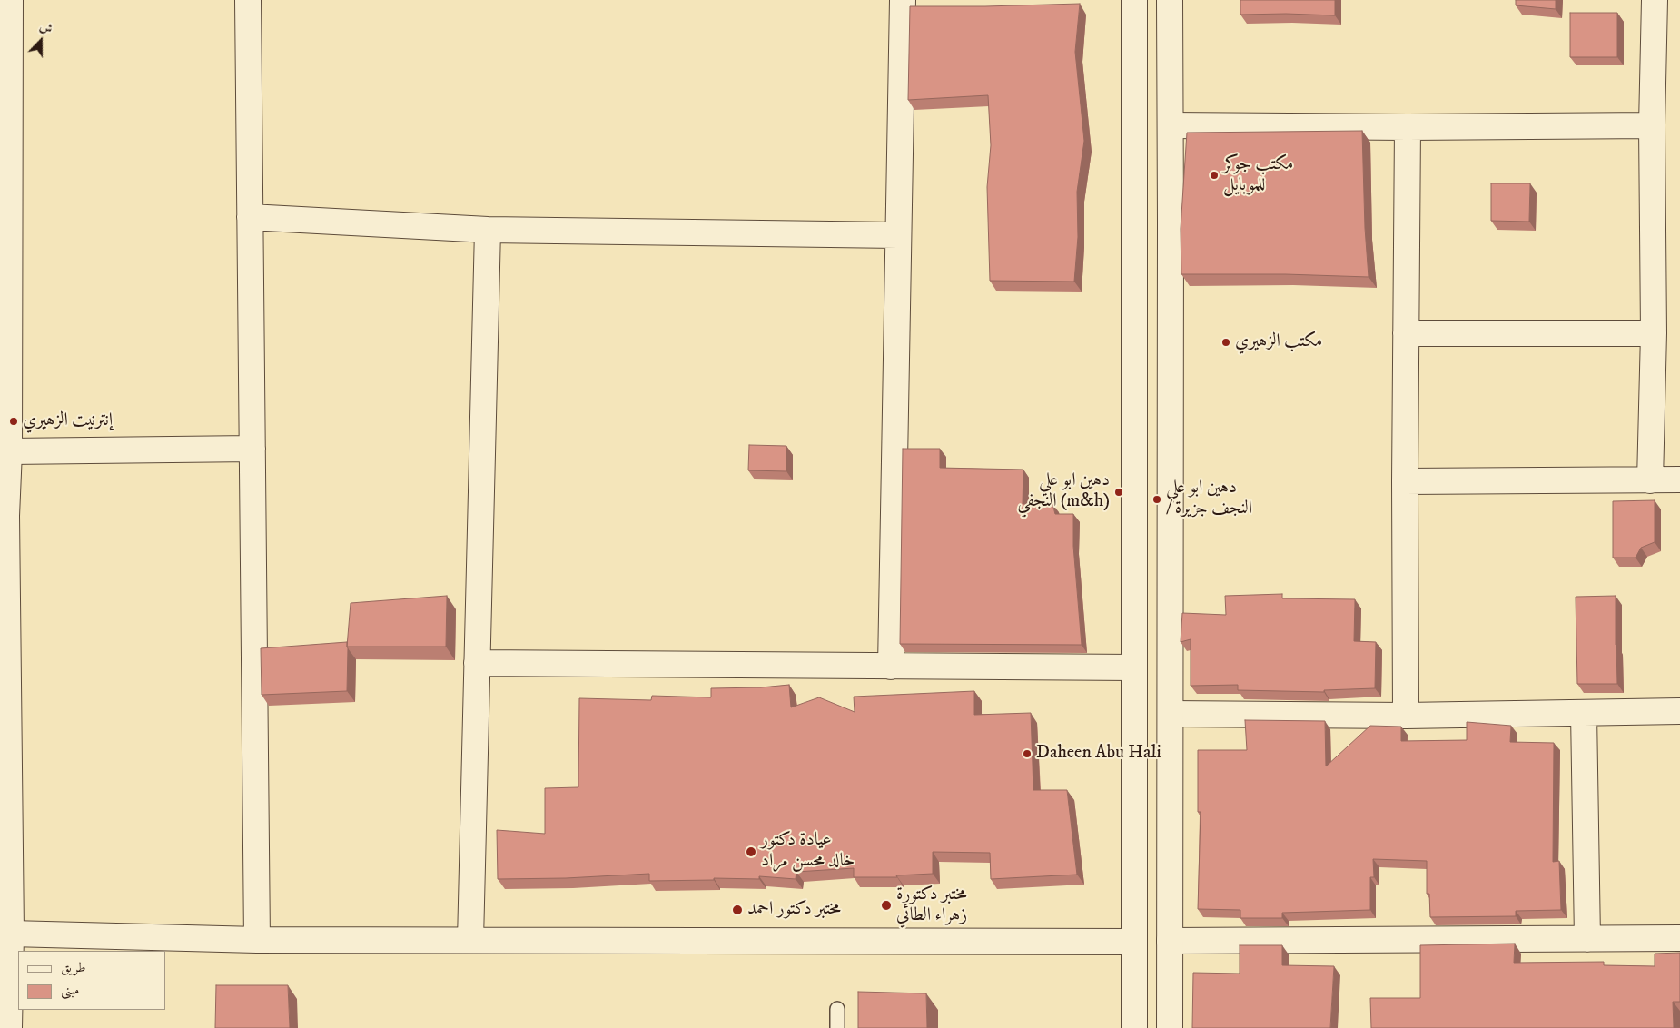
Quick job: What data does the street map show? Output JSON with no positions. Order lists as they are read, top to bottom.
{
  "places": [
    "مكتب جوكر للموبايل",
    "مكتب الزهيري",
    "إنترنيت الزهيري",
    "دهين ابو علي النجفي (m&h)",
    "دهين ابو علي / النجف جزيرة",
    "Daheen Abu Hali",
    "عيادة دكتور خالد محسن مراد",
    "مختبر دكتورة زهراء الطائي",
    "مختبر دكتور احمد"
  ],
  "legend": ["طريق", "مبنى"],
  "north": "top"
}
